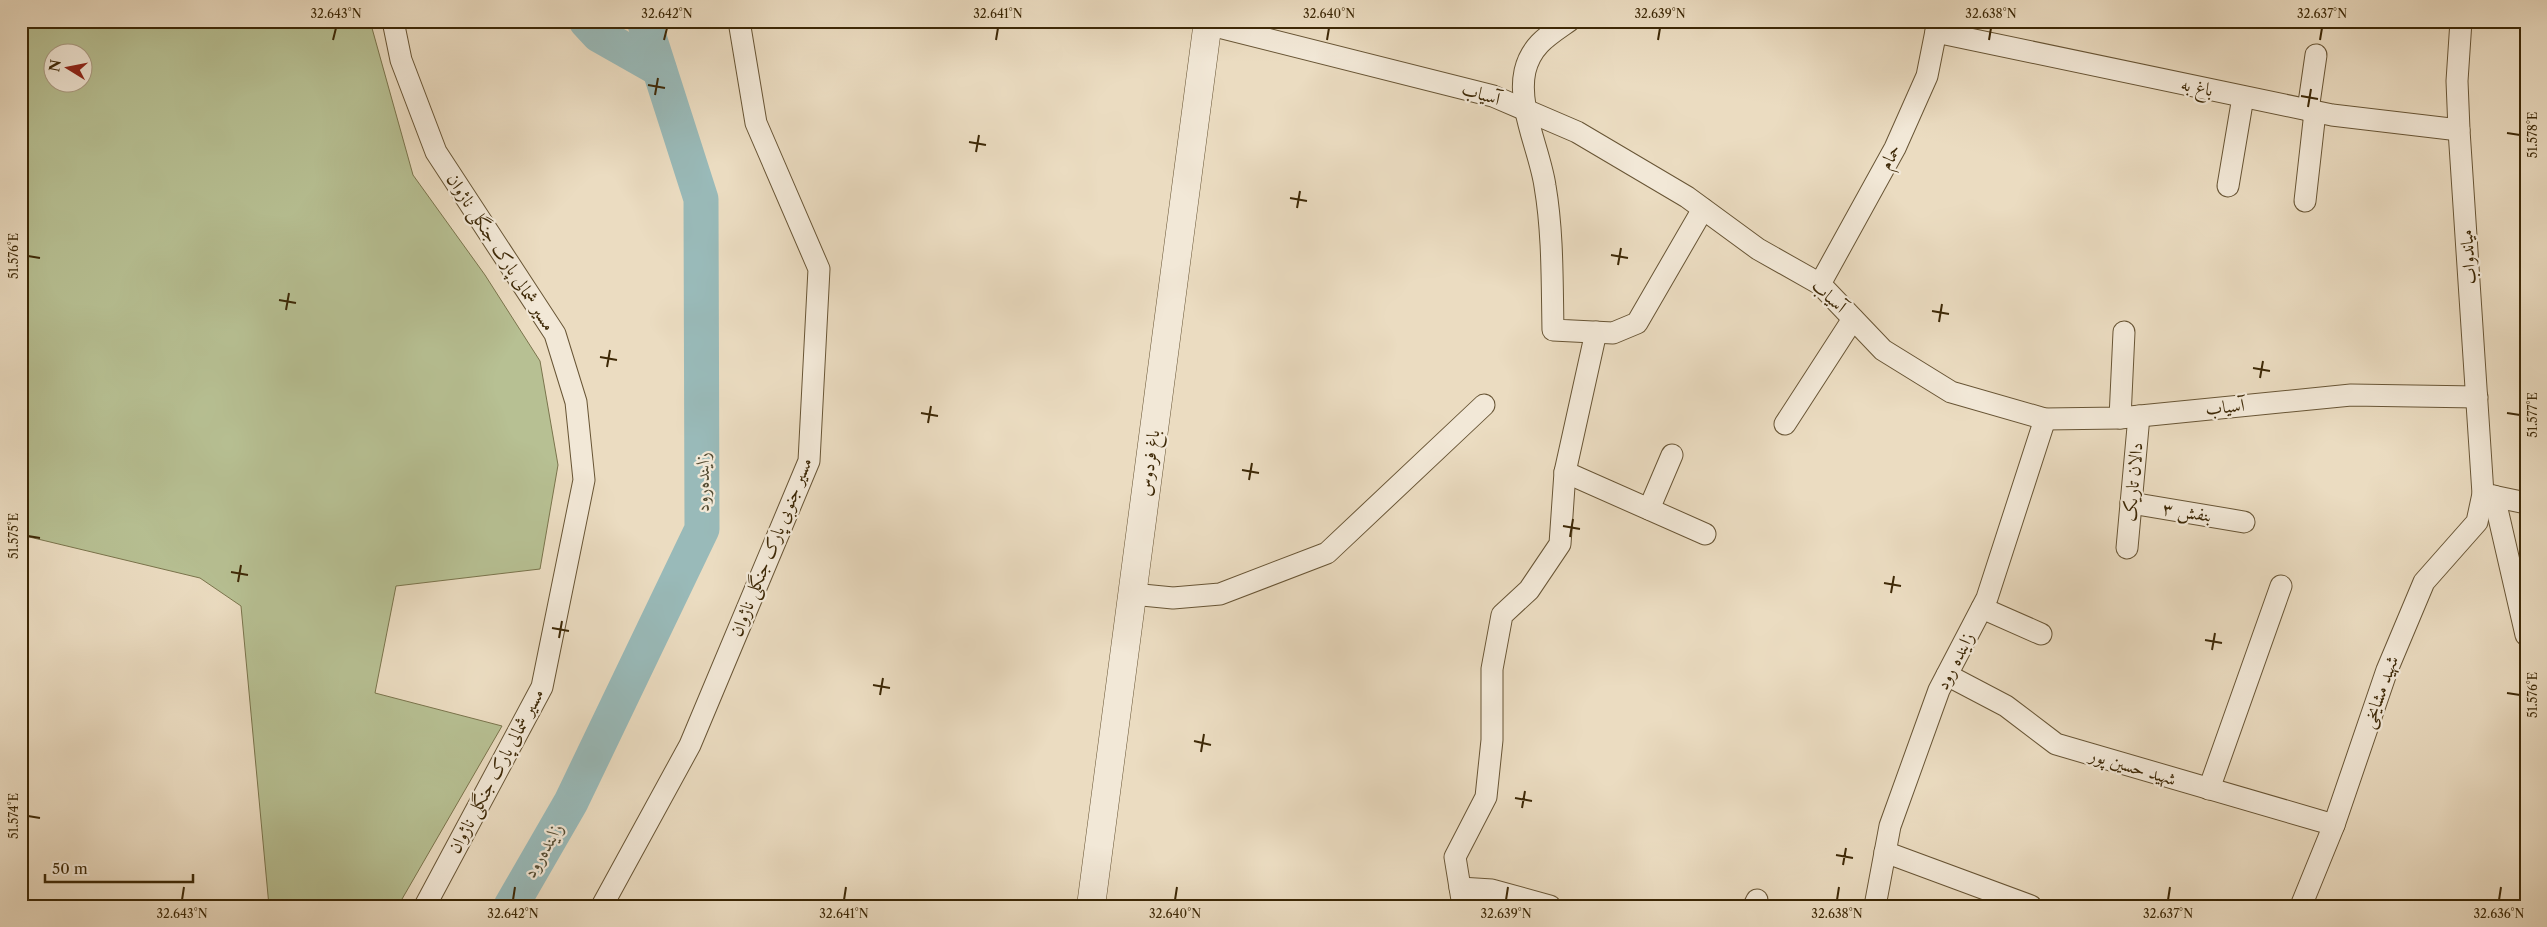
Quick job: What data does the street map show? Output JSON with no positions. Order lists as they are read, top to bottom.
{
  "streets": {
    "street": [
      "باغ به",
      "آسیاب",
      "حمام",
      "مسیر شمالی پارک جنگلی ناژوان",
      "میاندواب",
      "باغ فردوس",
      "دالان تاریک",
      "بنفش ۳",
      "مسیر جنوبی پارک جنگلی ناژوان",
      "زاینده رود",
      "شهید مشایخی",
      "شهید حسین پور"
    ]
  },
  "crossings": [
    ["باغ به", "حمام"],
    ["باغ به", "میاندواب"],
    ["آسیاب", "حمام"],
    ["آسیاب", "میاندواب"],
    ["آسیاب", "باغ فردوس"],
    ["آسیاب", "دالان تاریک"],
    ["آسیاب", "زاینده رود"],
    ["میاندواب", "شهید مشایخی"],
    ["دالان تاریک", "بنفش ۳"],
    ["زاینده رود", "شهید حسین پور"],
    ["شهید مشایخی", "شهید حسین پور"]
  ],
  "water": ["زاینده‌رود"],
  "scale_bar": "50 m",
  "north": "left",
  "coordinates": [
    "32.643°N",
    "32.642°N",
    "32.641°N",
    "32.640°N",
    "32.639°N",
    "32.638°N",
    "32.637°N",
    "51.578°E",
    "51.576°E",
    "51.577°E",
    "51.575°E",
    "51.574°E",
    "32.636°N"
  ]
}
